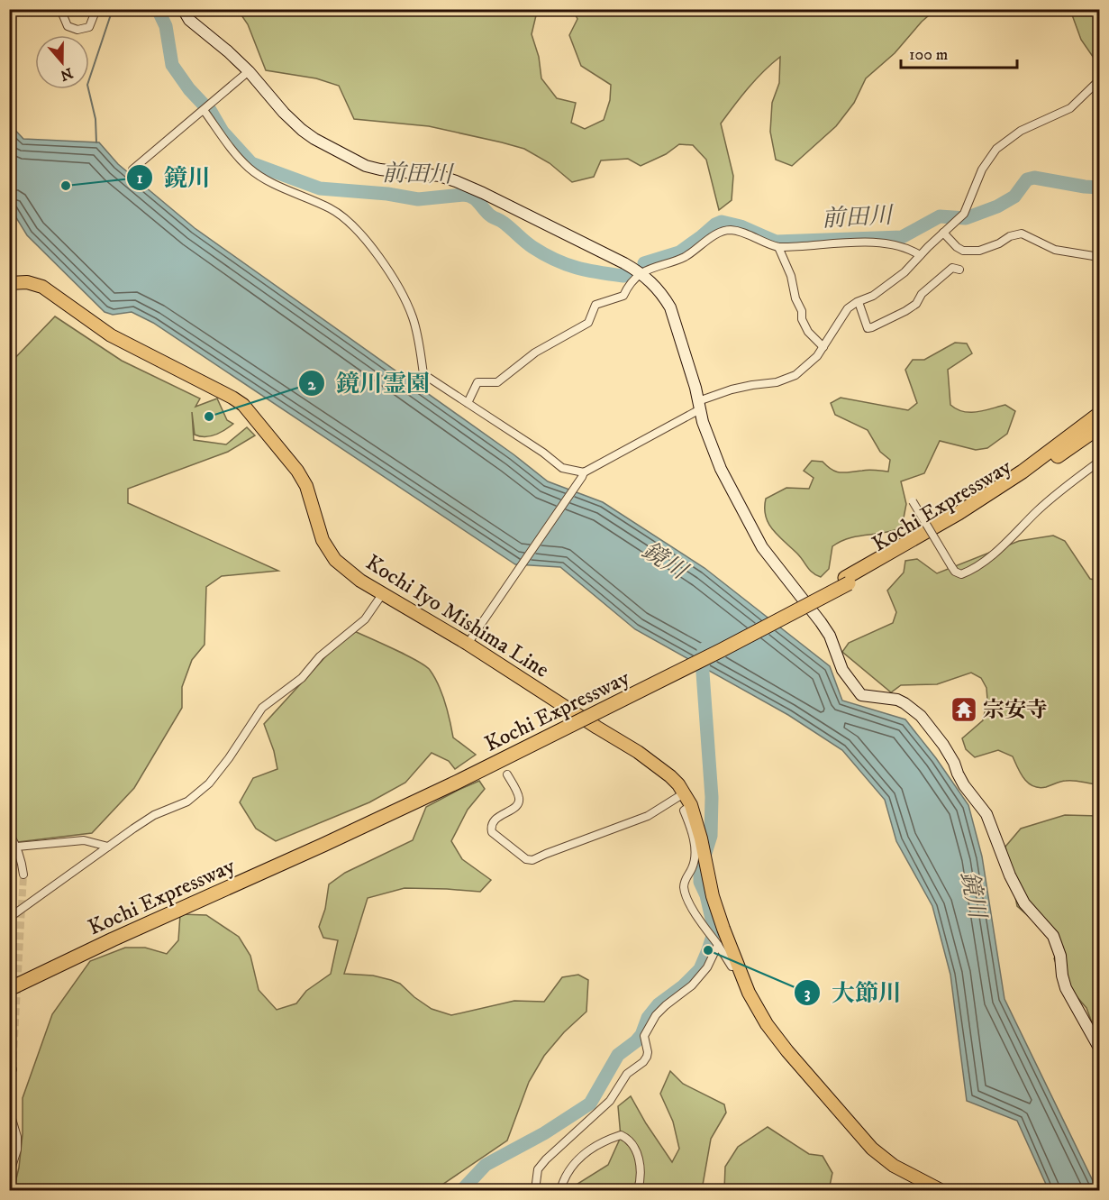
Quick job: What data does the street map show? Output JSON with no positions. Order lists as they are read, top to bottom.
{
  "streets": {
    "highway": ["Kochi Expressway"],
    "main road": ["Kochi Iyo Mishima Line"]
  },
  "water": ["前田川", "鏡川"],
  "places": {
    "other": ["鏡川", "鏡川霊園", "大節川"],
    "temple": ["宗安寺"]
  },
  "scale_bar": "100 m",
  "north": "bottom"
}
